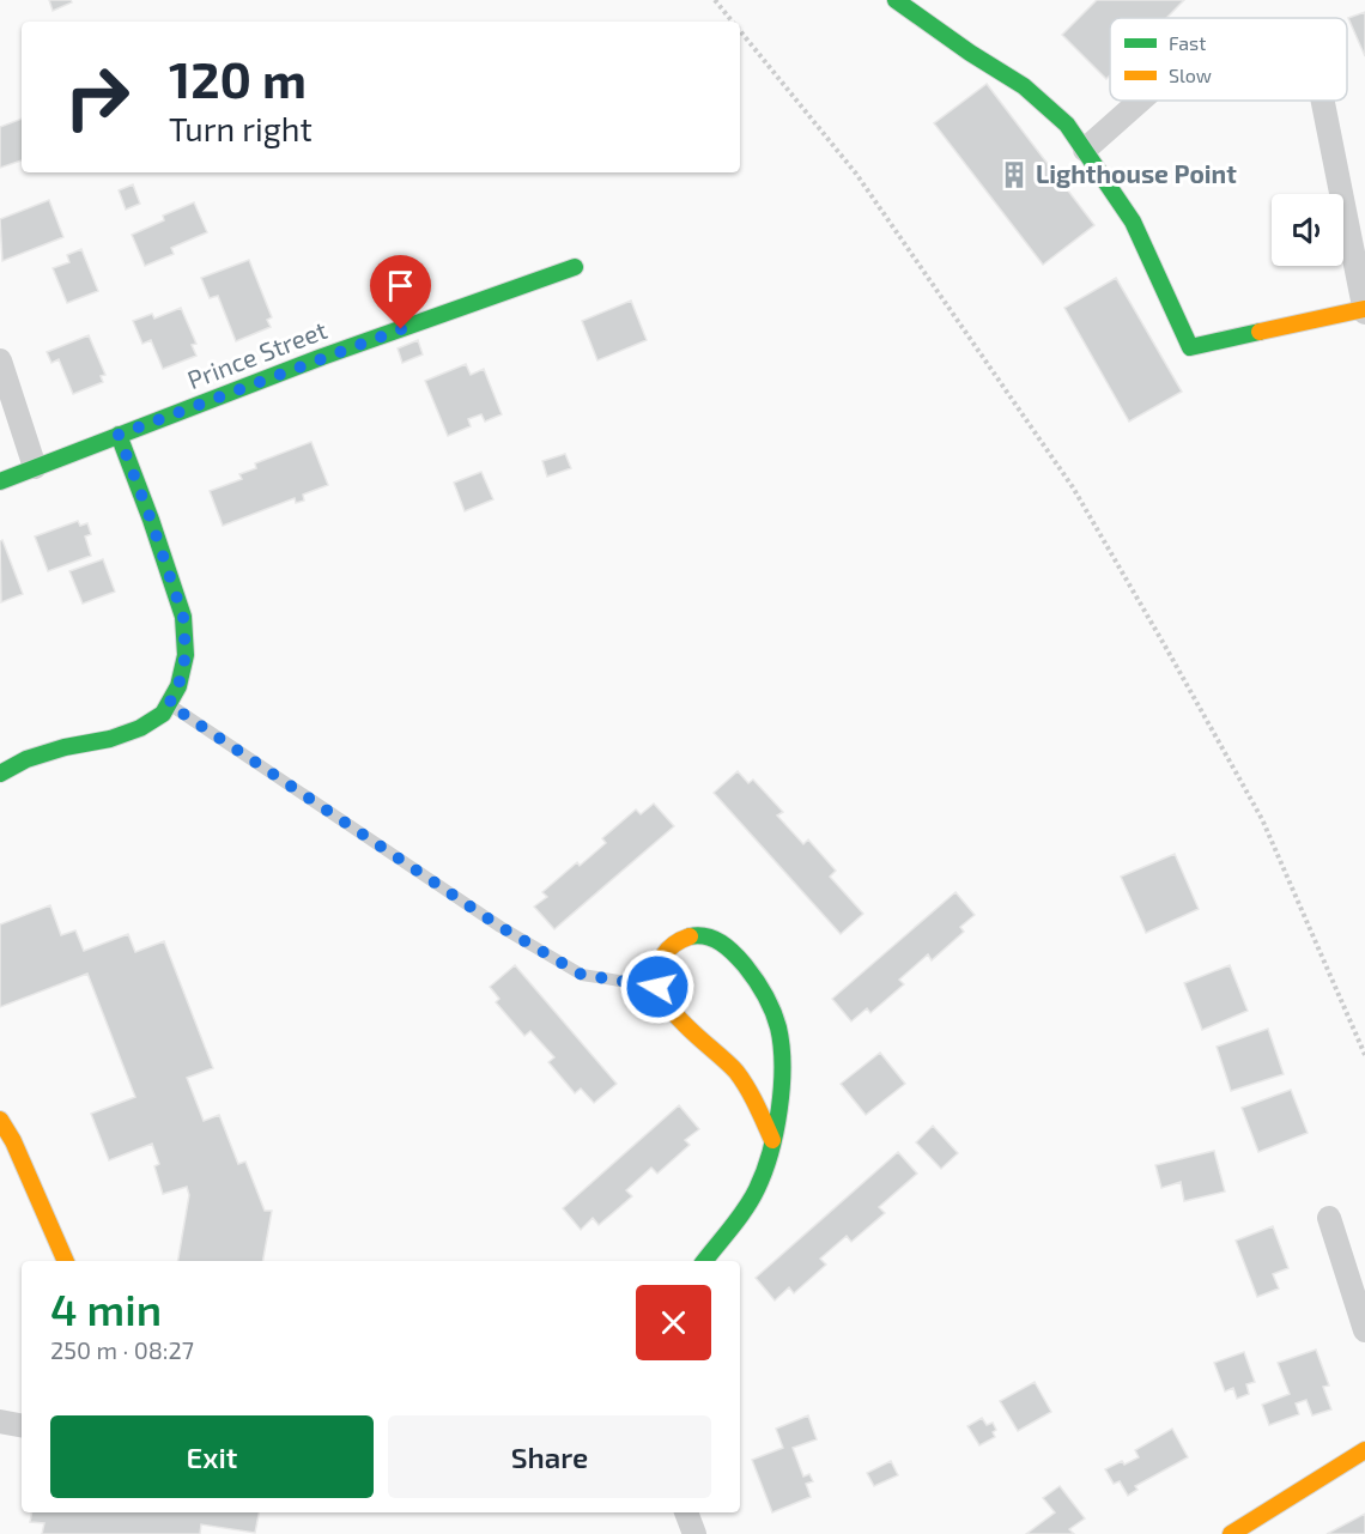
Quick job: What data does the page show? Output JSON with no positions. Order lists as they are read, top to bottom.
{
  "streets": {
    "street": ["Prince Street"]
  },
  "places": {
    "building": ["Lighthouse Point"]
  },
  "legend": ["Fast", "Slow"],
  "page": {
    "turn": ["120 m", "Turn right"],
    "heading": ["4 min", "250 m · 08:27"],
    "buttons": ["Exit", "Share"]
  }
}
